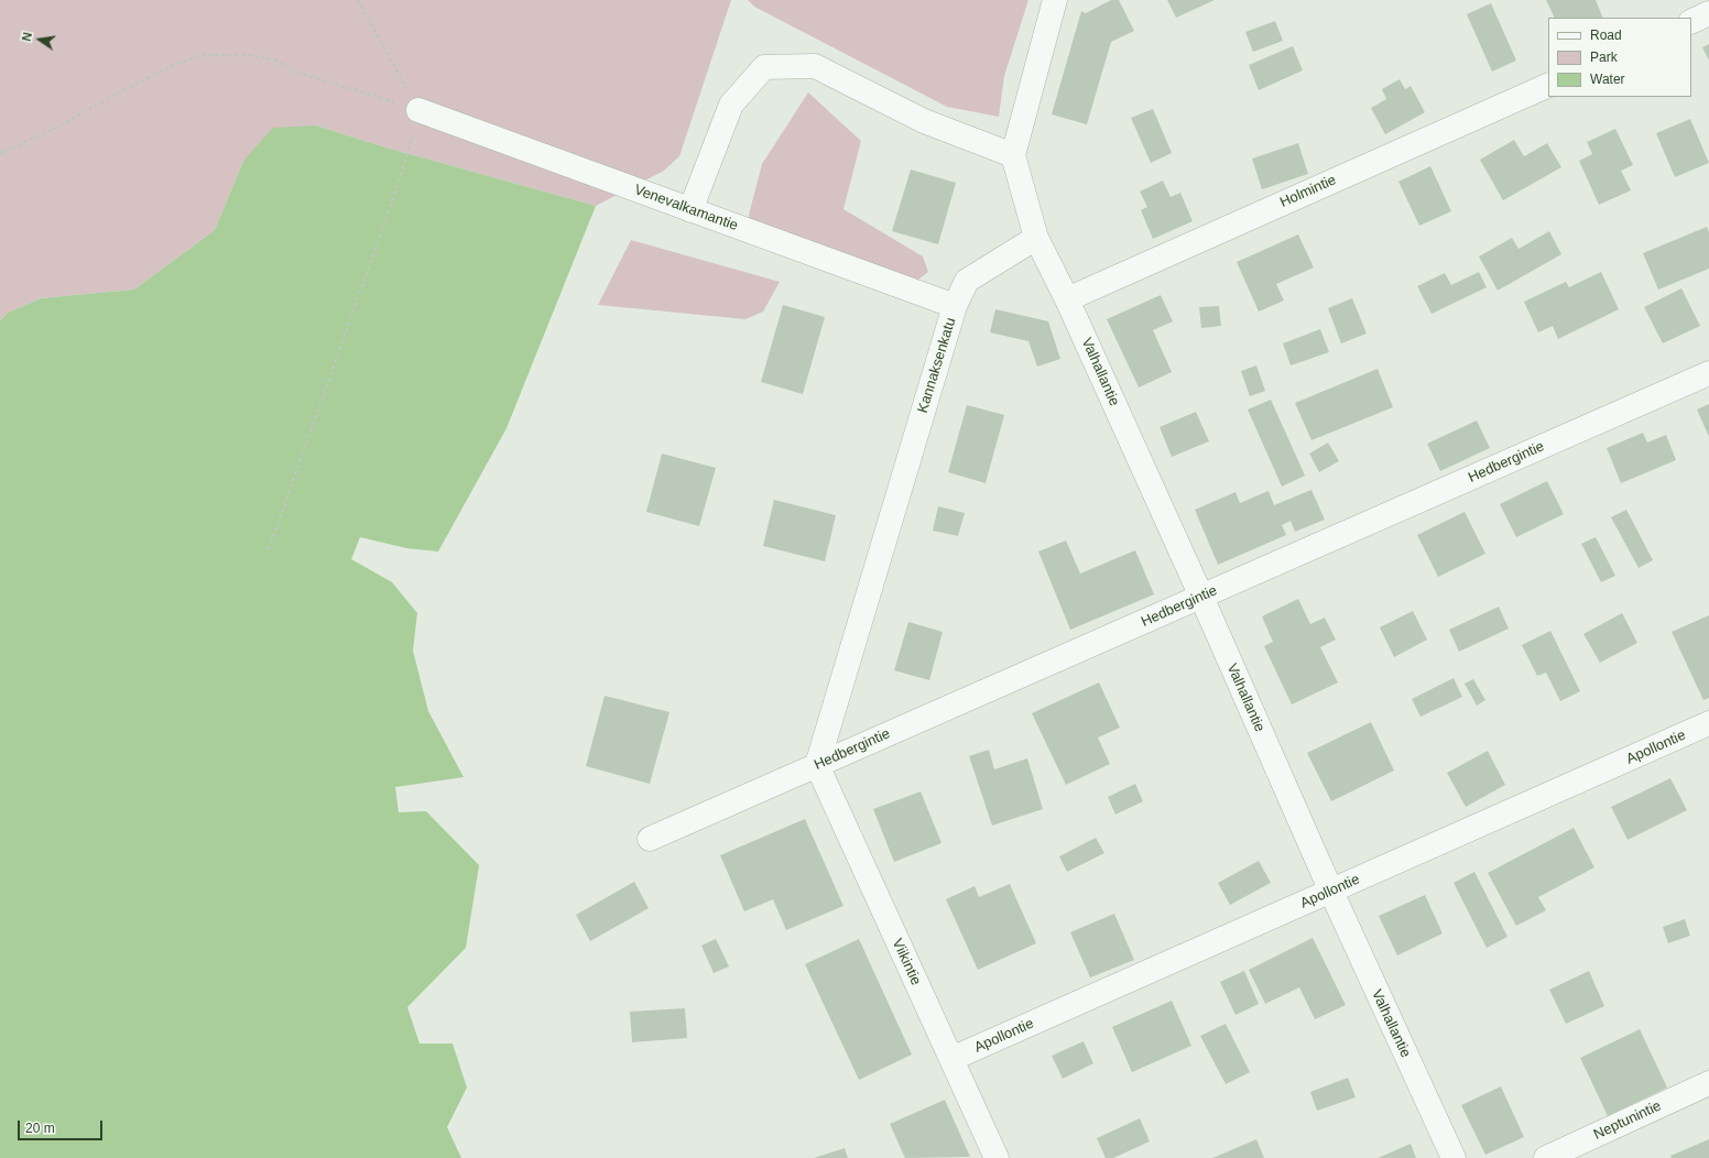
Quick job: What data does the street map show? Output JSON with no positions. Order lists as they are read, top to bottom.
{
  "streets": {
    "street": [
      "Holmintie",
      "Venevalkamantie",
      "Kannaksenkatu",
      "Valhallantie",
      "Hedbergintie",
      "Apollontie",
      "Viikintie",
      "Neptunintie"
    ]
  },
  "crossings": [
    ["Holmintie", "Valhallantie"],
    ["Venevalkamantie", "Kannaksenkatu"],
    ["Kannaksenkatu", "Valhallantie"],
    ["Kannaksenkatu", "Hedbergintie"],
    ["Kannaksenkatu", "Viikintie"],
    ["Valhallantie", "Hedbergintie"],
    ["Valhallantie", "Apollontie"],
    ["Hedbergintie", "Viikintie"],
    ["Apollontie", "Viikintie"]
  ],
  "legend": ["Road", "Park", "Water"],
  "scale_bar": "20 m",
  "north": "left"
}
